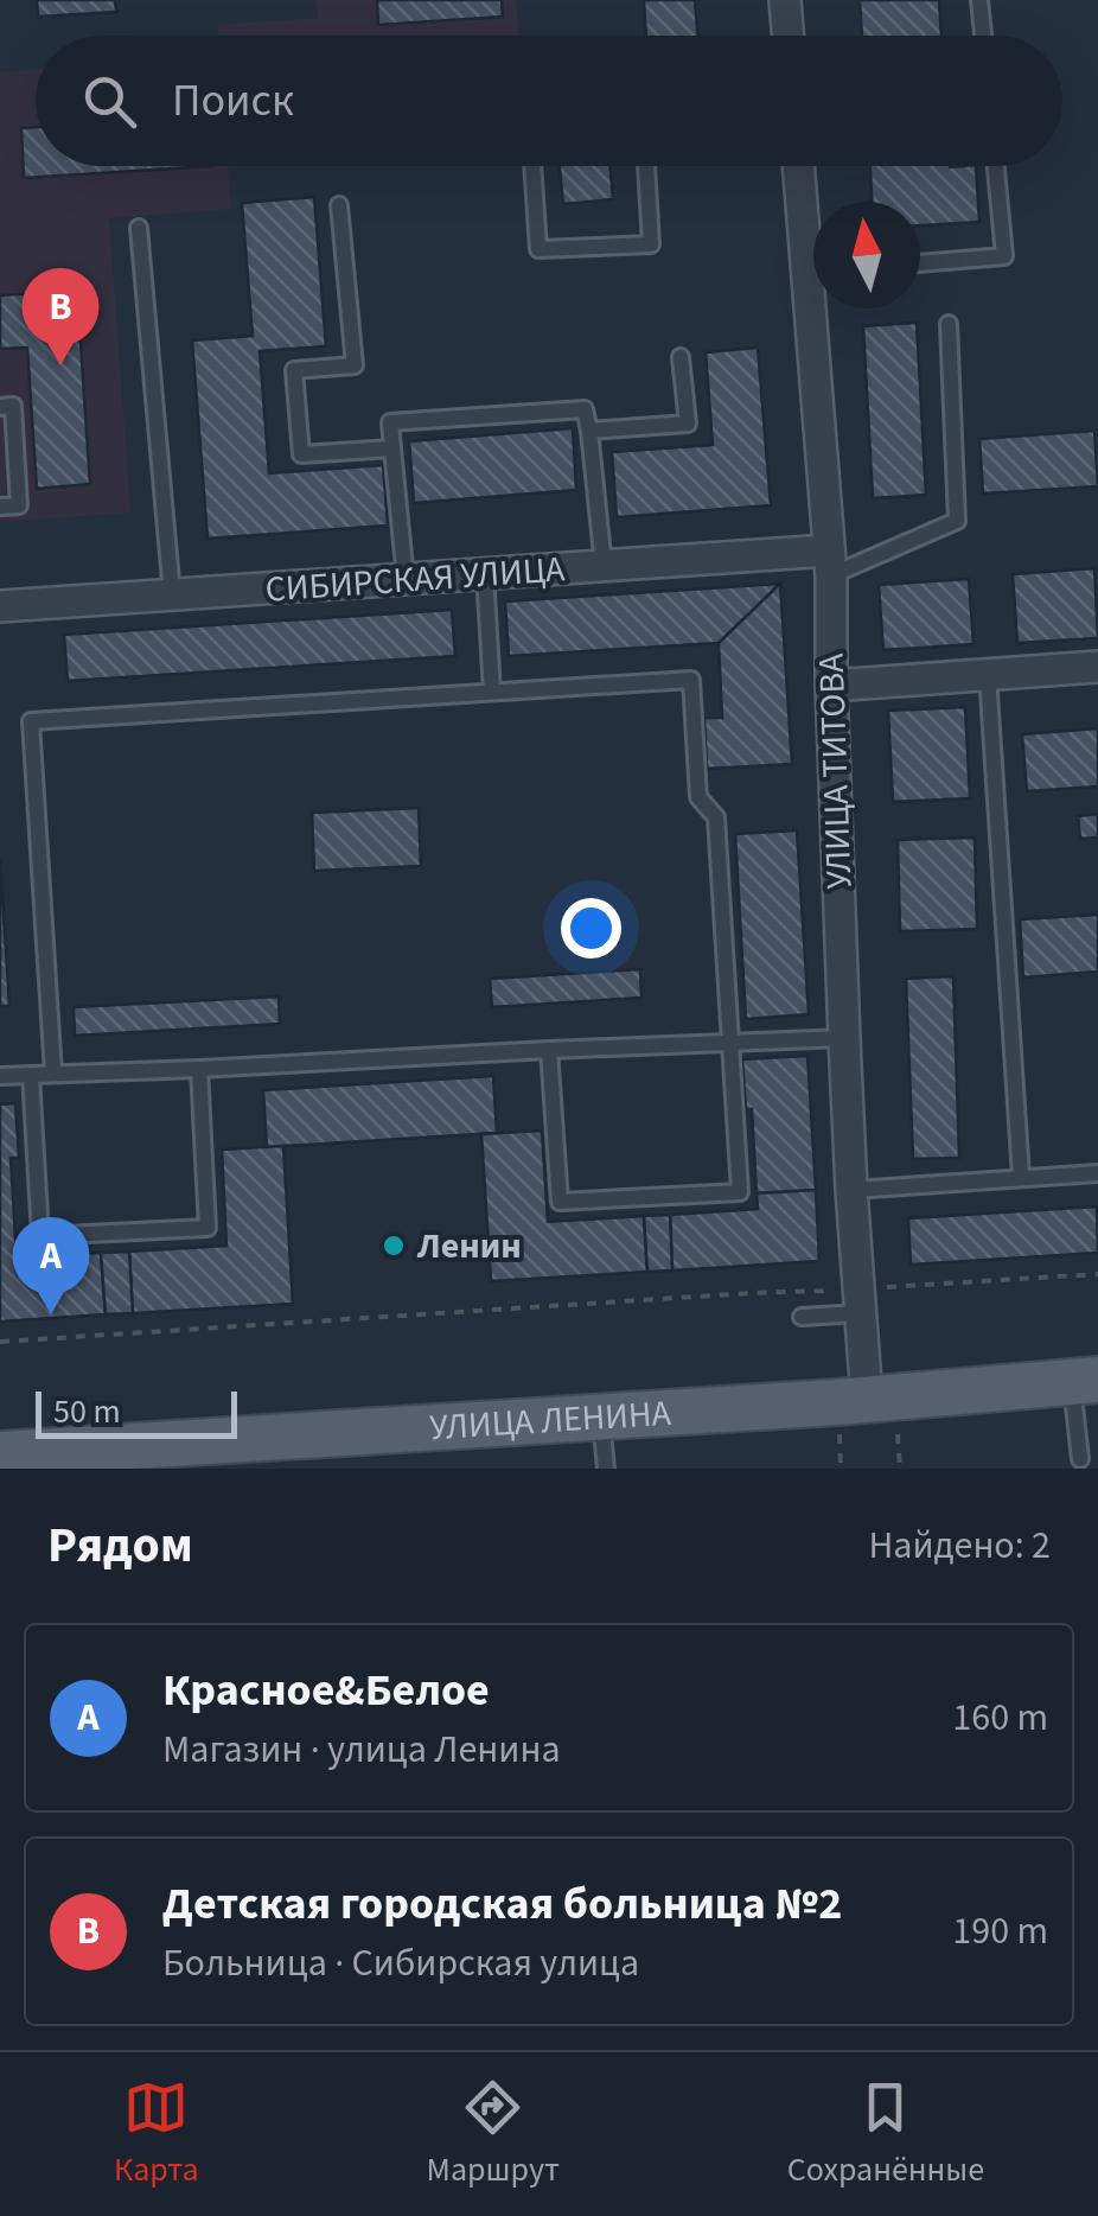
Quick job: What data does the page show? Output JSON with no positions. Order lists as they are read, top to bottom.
{
  "streets": {
    "main road": ["УЛИЦА ЛЕНИНА"],
    "street": ["СИБИРСКАЯ УЛИЦА", "УЛИЦА ТИТОВА"]
  },
  "crossings": [
    ["СИБИРСКАЯ УЛИЦА", "УЛИЦА ТИТОВА"],
    ["УЛИЦА ТИТОВА", "УЛИЦА ЛЕНИНА"]
  ],
  "places": ["Ленин"],
  "scale_bar": "50 m",
  "north": "top",
  "page": {
    "search": "Поиск",
    "pins": ["B", "A"],
    "scale": "50 m",
    "heading": ["Рядом", "Найдено: 2"],
    "list": [
      {
        "mark": "A",
        "name": "Красное&Белое",
        "note": "Магазин · улица Ленина",
        "value": "160 m"
      },
      {
        "mark": "B",
        "name": "Детская городская больница №2",
        "note": "Больница · Сибирская улица",
        "value": "190 m"
      }
    ],
    "nav": ["Карта", "Маршрут", "Сохранённые"]
  }
}
